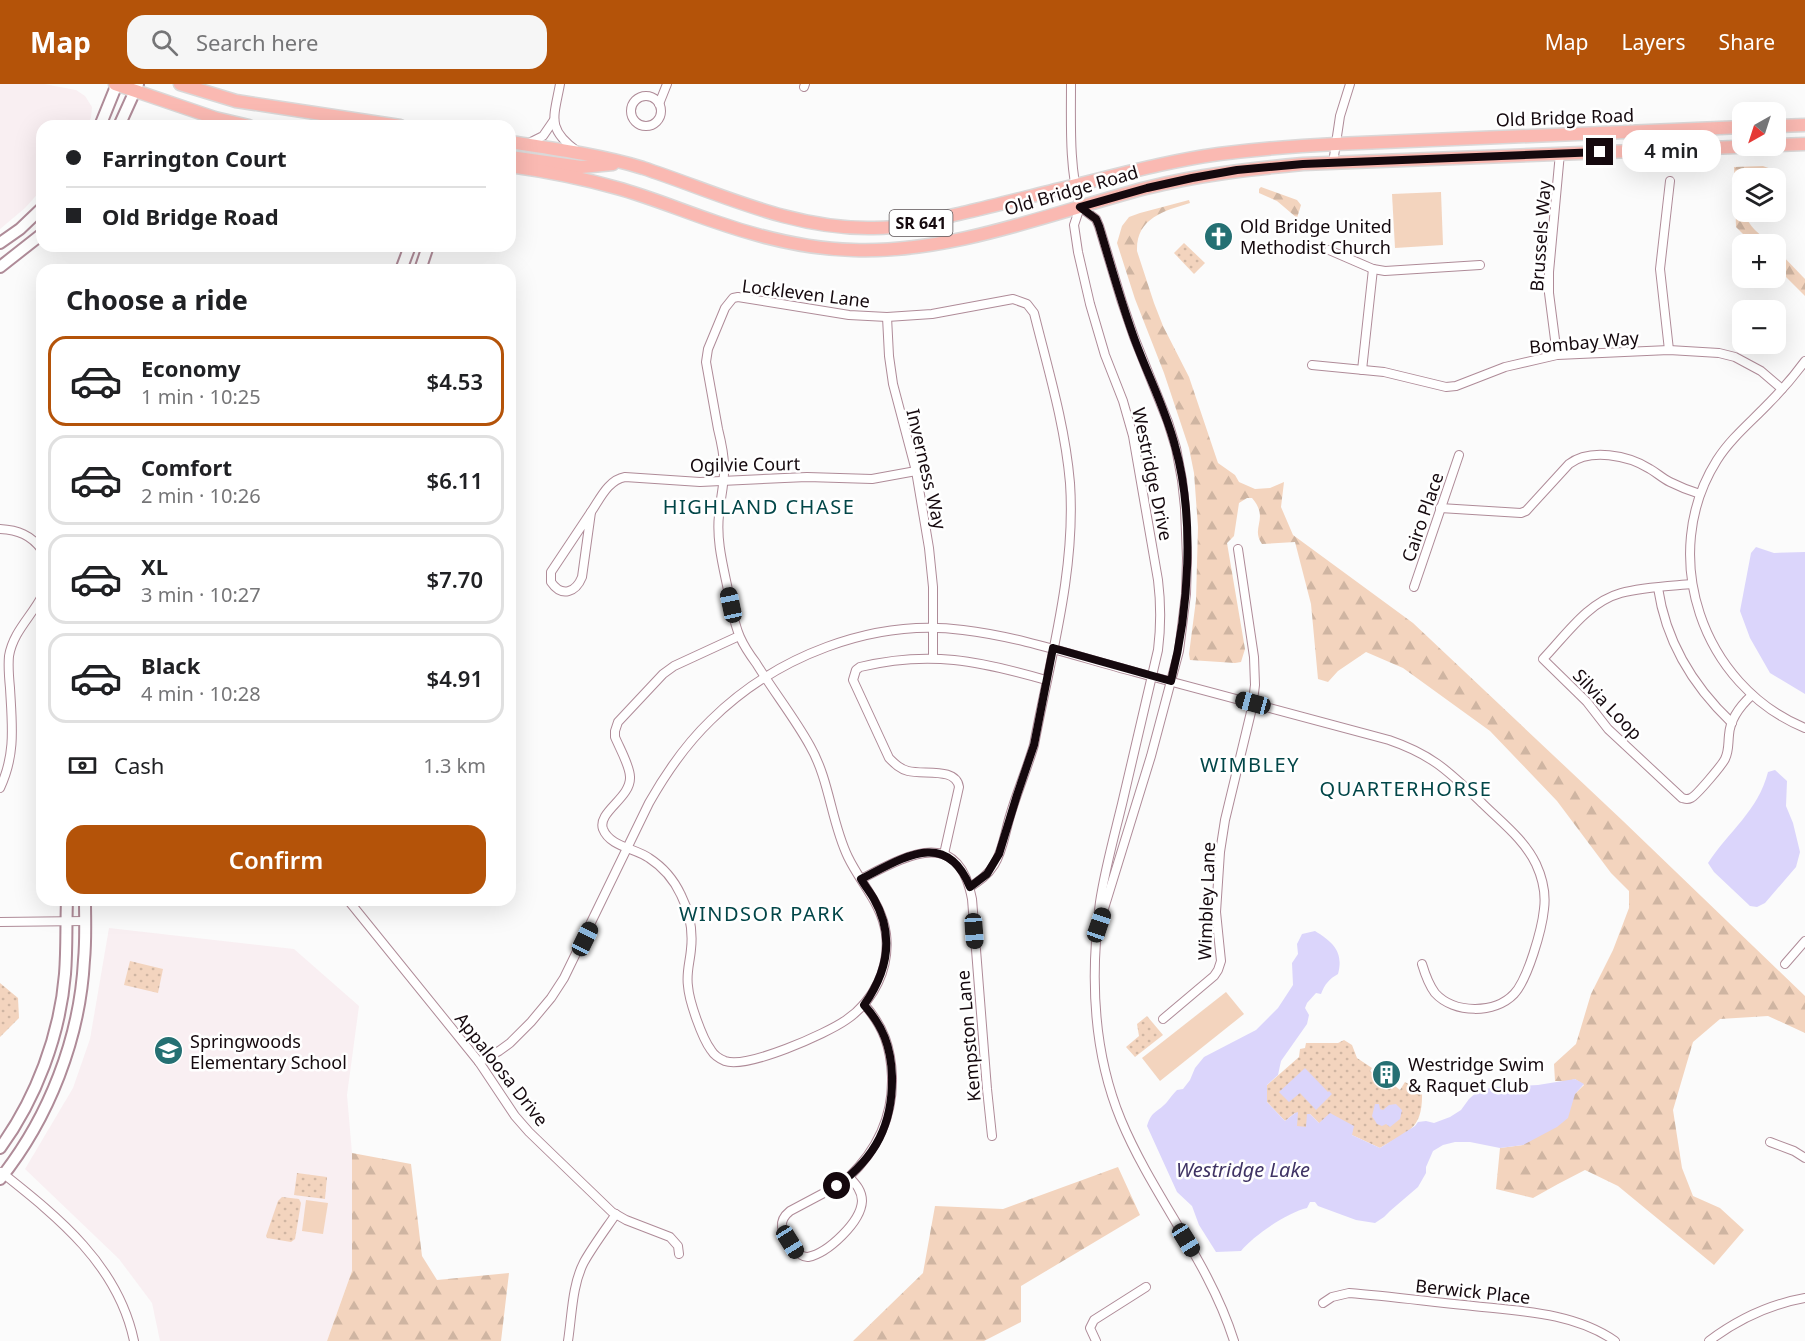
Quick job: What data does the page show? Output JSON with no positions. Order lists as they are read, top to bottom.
{
  "streets": {
    "main road": ["Old Bridge Road", "SR 641"],
    "street": [
      "Brussels Way",
      "Lockleven Lane",
      "Bombay Way",
      "Ogilvie Court",
      "Inverness Way",
      "Westridge Drive",
      "Cairo Place",
      "Silvia Loop",
      "Wimbley Lane",
      "Kempston Lane",
      "Appaloosa Drive",
      "Berwick Place"
    ]
  },
  "crossings": [
    ["Old Bridge Road", "Brussels Way"],
    ["Old Bridge Road", "Westridge Drive"],
    ["Brussels Way", "Bombay Way"],
    ["Lockleven Lane", "Ogilvie Court"],
    ["Lockleven Lane", "Inverness Way"],
    ["Lockleven Lane", "Kempston Lane"],
    ["Ogilvie Court", "Inverness Way"]
  ],
  "districts": [
    "HIGHLAND CHASE",
    "WIMBLEY",
    "QUARTERHORSE",
    "WINDSOR PARK"
  ],
  "water": ["Westridge Lake"],
  "places": {
    "church": ["Old Bridge United Methodist Church"],
    "school or university": ["Springwoods Elementary School"],
    "building": ["Westridge Swim & Raquet Club"]
  },
  "north": "bottom left",
  "page": {
    "header": "Map",
    "search": "Search here",
    "nav": ["Map", "Layers", "Share"],
    "map_buttons": ["+", "−"],
    "banner": ["Farrington Court", "Old Bridge Road"],
    "bubble": "4 min",
    "heading": "Choose a ride",
    "list": [
      {
        "name": "Economy",
        "note": "1 min · 10:25",
        "value": "$4.53"
      },
      {
        "name": "Comfort",
        "note": "2 min · 10:26",
        "value": "$6.11"
      },
      {
        "name": "XL",
        "note": "3 min · 10:27",
        "value": "$7.70"
      },
      {
        "name": "Black",
        "note": "4 min · 10:28",
        "value": "$4.91"
      }
    ],
    "pay": ["Cash", "1.3 km"],
    "buttons": "Confirm"
  }
}
